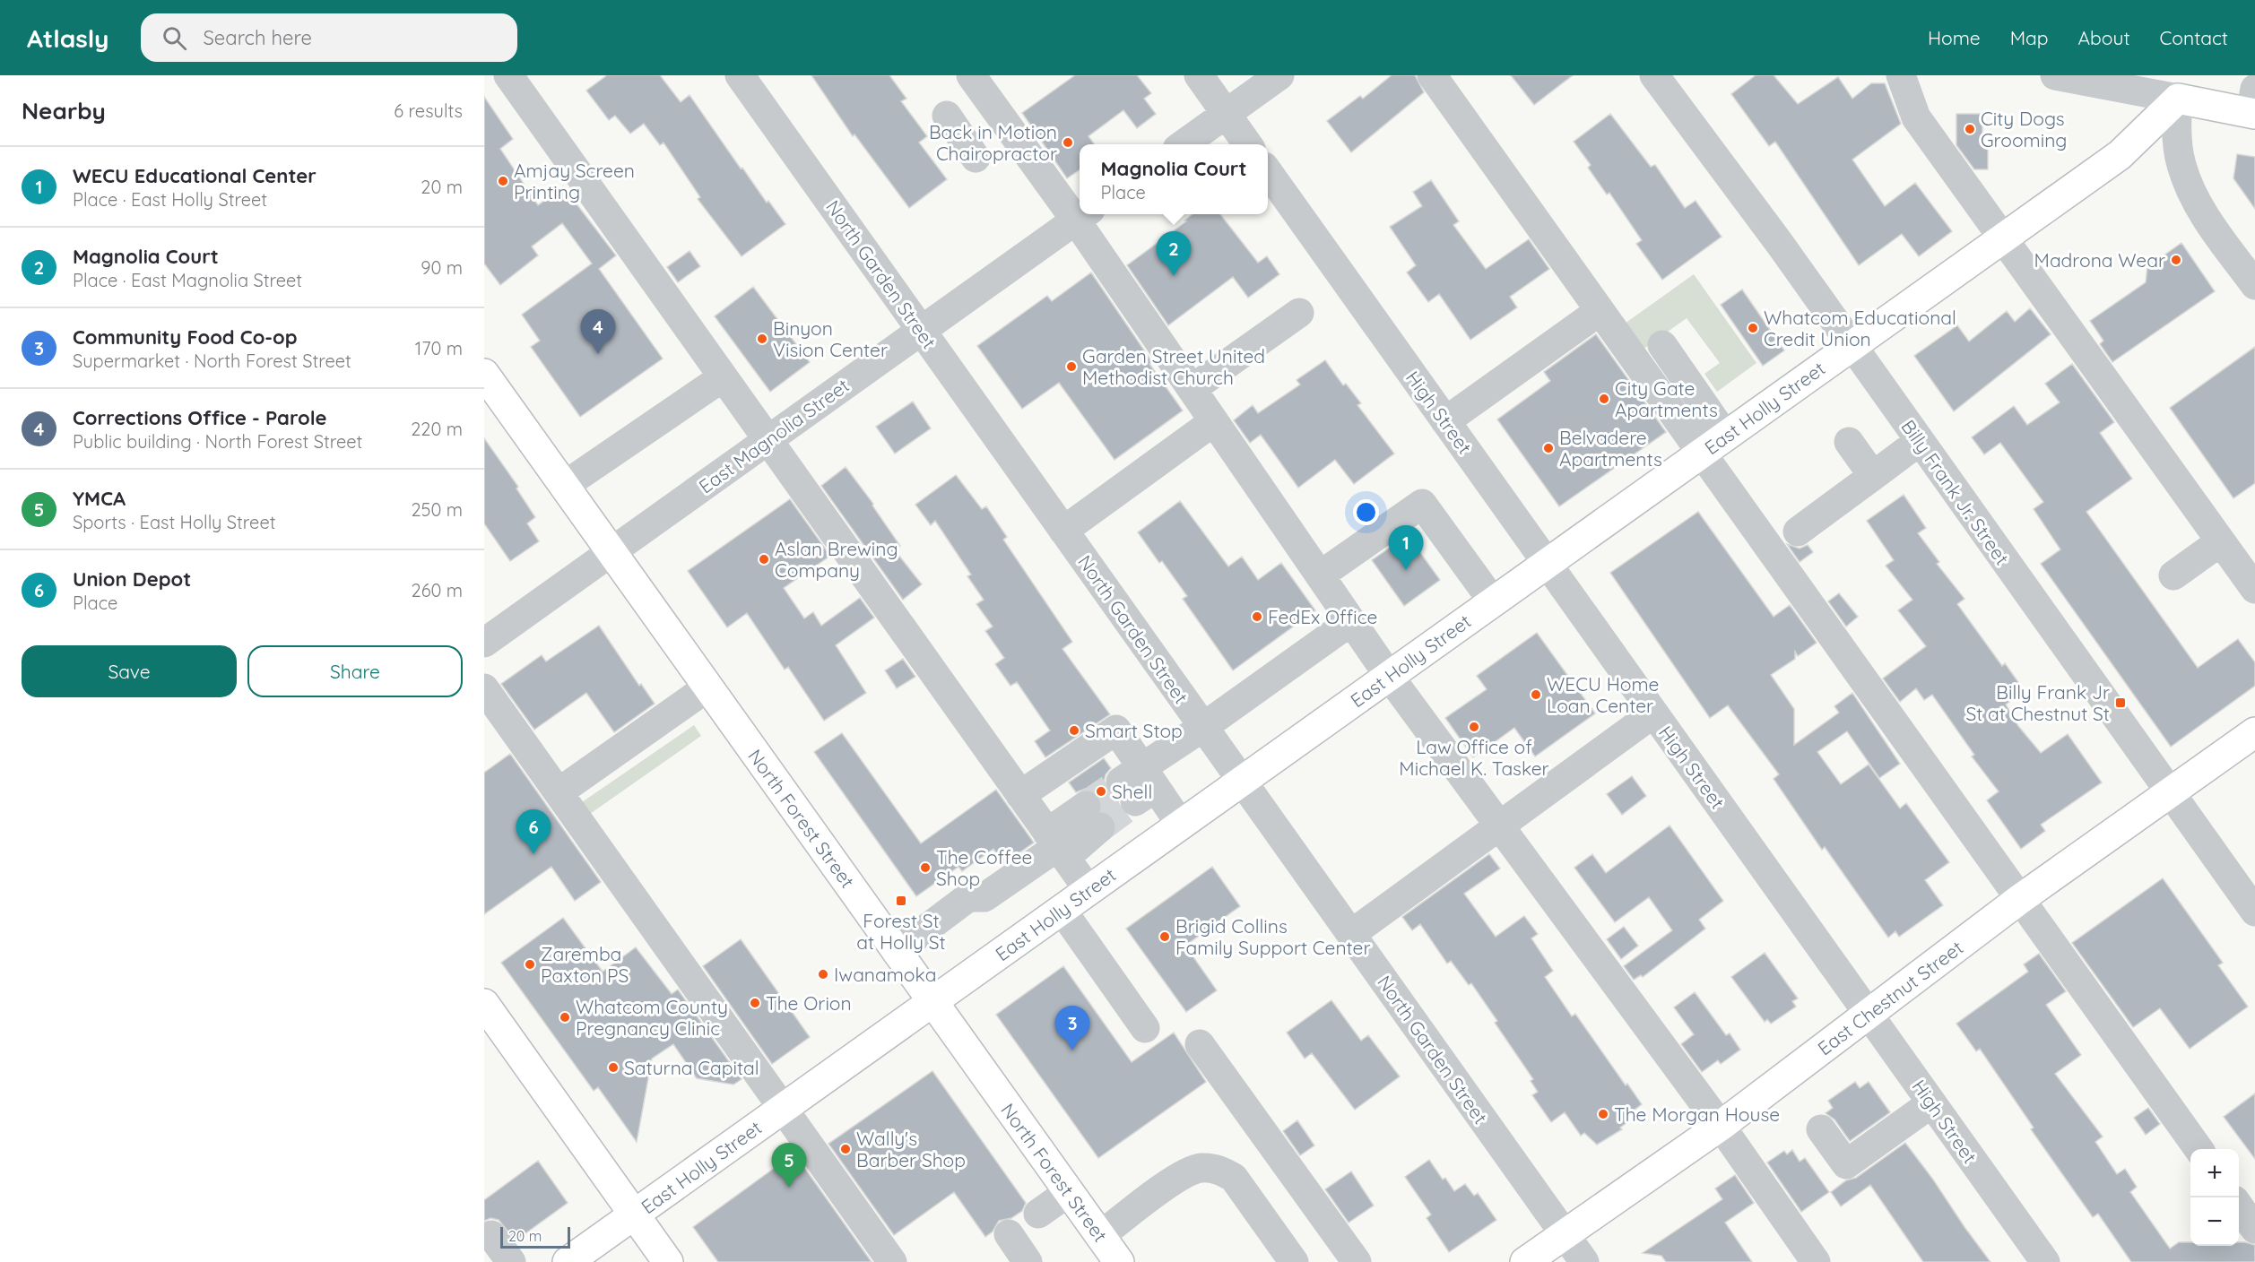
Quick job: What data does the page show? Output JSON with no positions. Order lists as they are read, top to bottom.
{
  "streets": {
    "main road": ["East Holly Street", "North Forest Street", "East Chestnut Street"],
    "street": [
      "North Garden Street",
      "High Street",
      "East Magnolia Street",
      "Billy Frank Jr. Street"
    ]
  },
  "crossings": [
    ["North Garden Street", "East Holly Street"],
    ["North Garden Street", "East Magnolia Street"],
    ["North Garden Street", "East Chestnut Street"],
    ["East Holly Street", "High Street"],
    ["East Holly Street", "Billy Frank Jr. Street"],
    ["East Holly Street", "North Forest Street"],
    ["High Street", "East Chestnut Street"],
    ["East Magnolia Street", "North Forest Street"],
    ["Billy Frank Jr. Street", "East Chestnut Street"]
  ],
  "places": {
    "other": [
      "City Dogs Grooming",
      "Back in Motion Chairopractor",
      "Amjay Screen Printing",
      "Madrona Wear",
      "Whatcom Educational Credit Union",
      "Binyon Vision Center",
      "Garden Street United Methodist Church",
      "City Gate Apartments",
      "Belvadere Apartments",
      "Aslan Brewing Company",
      "FedEx Office",
      "WECU Home Loan Center",
      "Law Office of Michael K. Tasker",
      "Smart Stop",
      "Shell",
      "The Coffee Shop",
      "Brigid Collins Family Support Center",
      "Zaremba Paxton PS",
      "Iwanamoka",
      "The Orion",
      "Whatcom County Pregnancy Clinic",
      "Saturna Capital",
      "The Morgan House",
      "Wally's Barber Shop"
    ],
    "transit": ["Billy Frank Jr St at Chestnut St", "Forest St at Holly St"]
  },
  "scale_bar": "20 m",
  "page": {
    "header": "Atlasly",
    "search": "Search here",
    "nav": [
      "Home",
      "Map",
      "About",
      "Contact"
    ],
    "heading": ["Nearby", "6 results"],
    "popup": ["Magnolia Court", "Place"],
    "list": [
      {
        "mark": "1",
        "name": "WECU Educational Center",
        "note": "Place · East Holly Street",
        "value": "20 m"
      },
      {
        "mark": "2",
        "name": "Magnolia Court",
        "note": "Place · East Magnolia Street",
        "value": "90 m"
      },
      {
        "mark": "3",
        "name": "Community Food Co-op",
        "note": "Supermarket · North Forest Street",
        "value": "170 m"
      },
      {
        "mark": "4",
        "name": "Corrections Office - Parole",
        "note": "Public building · North Forest Street",
        "value": "220 m"
      },
      {
        "mark": "5",
        "name": "YMCA",
        "note": "Sports · East Holly Street",
        "value": "250 m"
      },
      {
        "mark": "6",
        "name": "Union Depot",
        "note": "Place",
        "value": "260 m"
      }
    ],
    "pins": [
      "2",
      "4",
      "1",
      "6",
      "3",
      "5"
    ],
    "buttons": ["Save", "Share"],
    "map_buttons": ["+", "−"],
    "scale": "20 m"
  }
}
